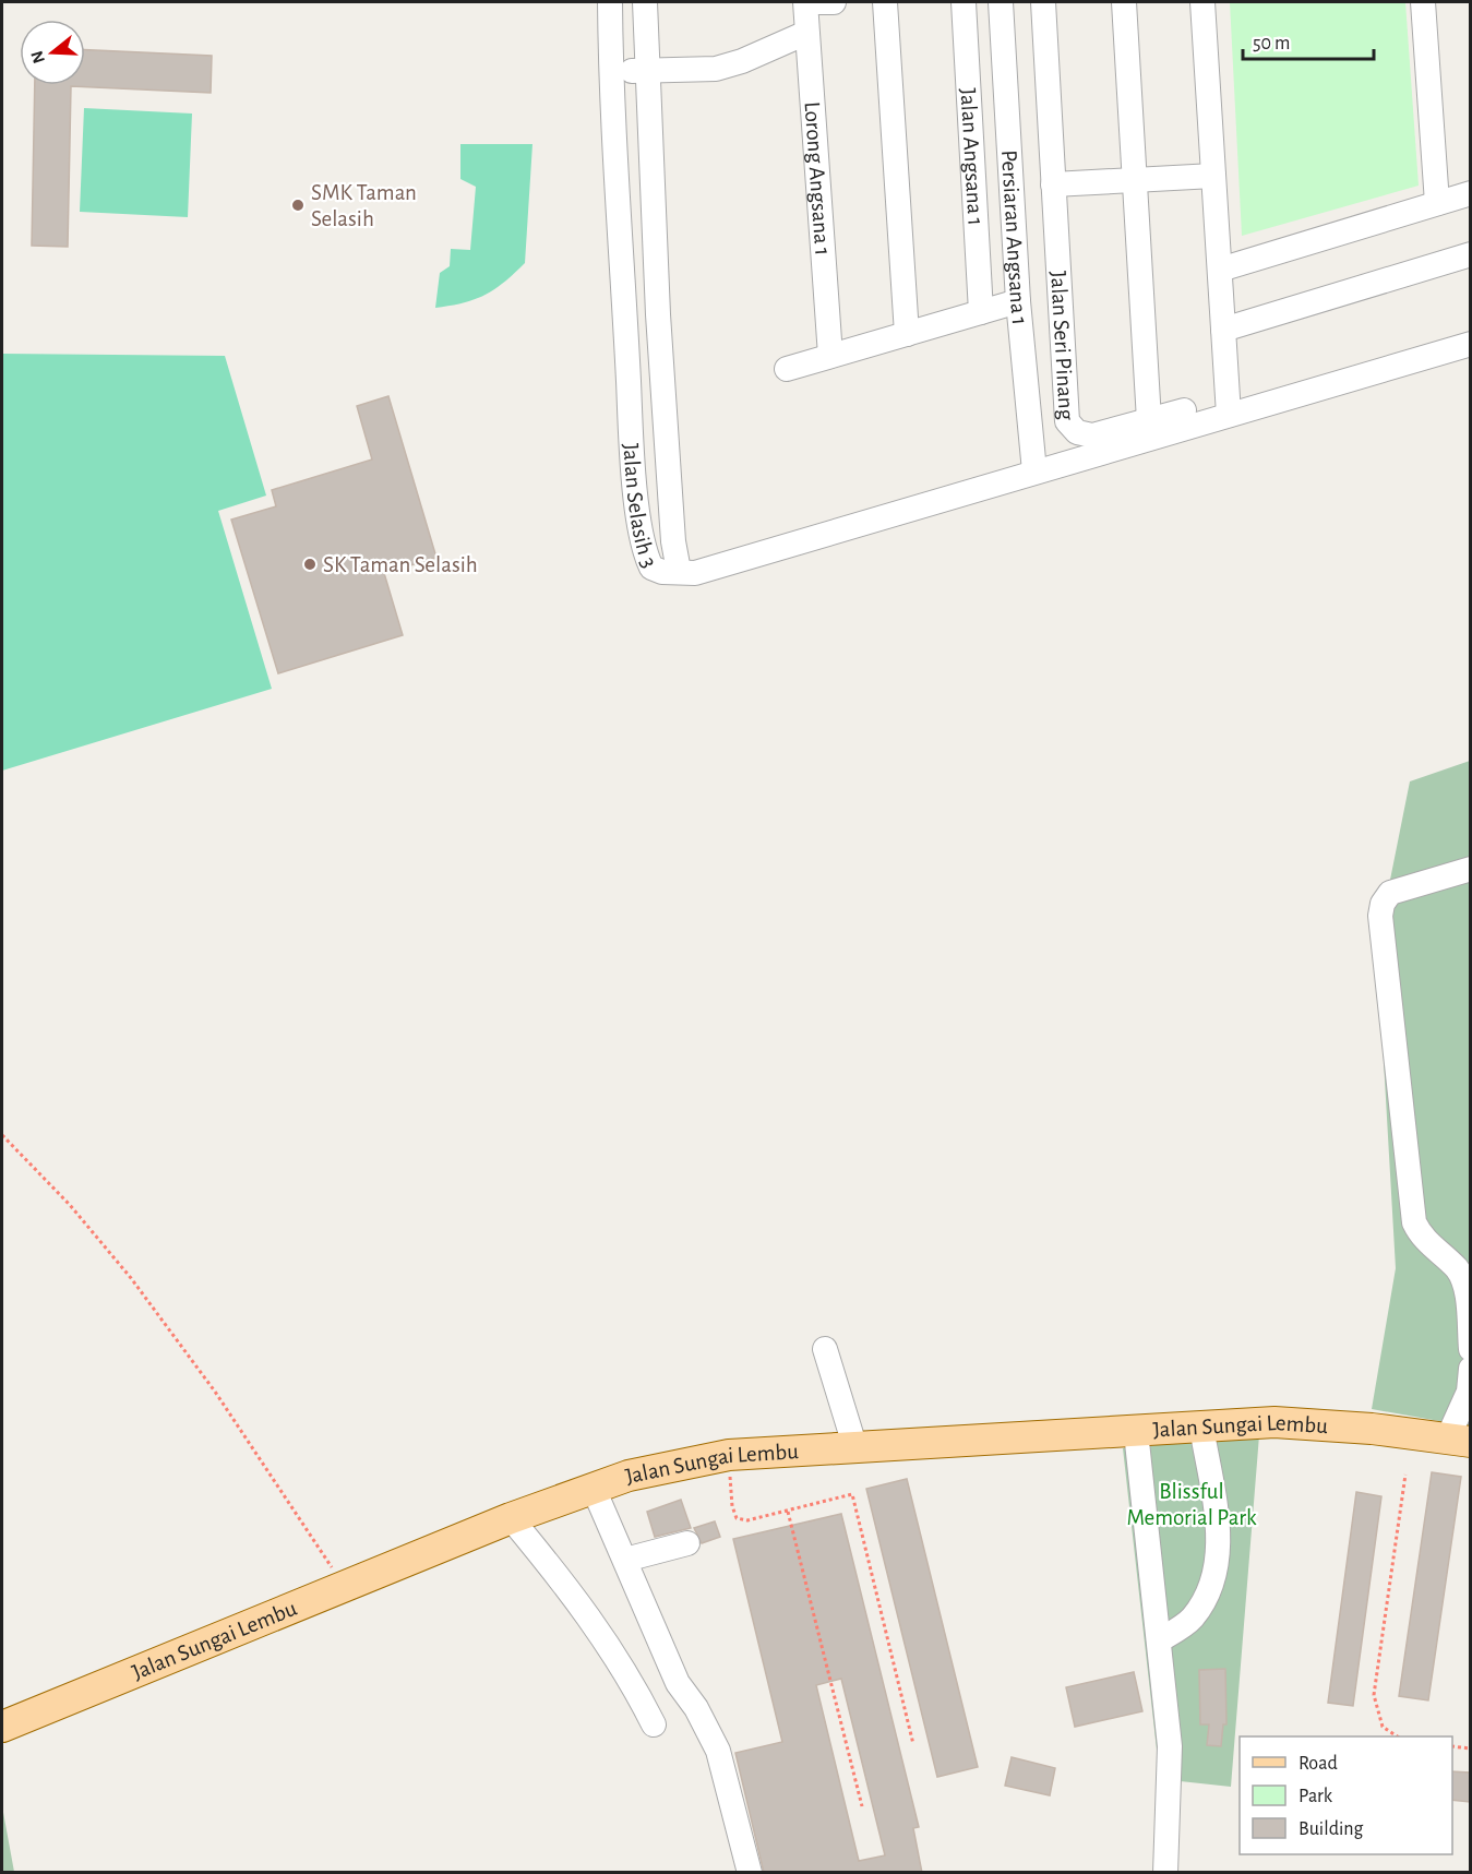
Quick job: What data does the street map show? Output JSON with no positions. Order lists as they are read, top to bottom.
{
  "streets": {
    "main road": ["Jalan Sungai Lembu"],
    "street": [
      "Jalan Angsana 1",
      "Lorong Angsana 1",
      "Persiaran Angsana 1",
      "Jalan Seri Pinang",
      "Jalan Selasih 3"
    ]
  },
  "crossings": [
    ["Persiaran Angsana 1", "Jalan Seri Pinang"],
    ["Jalan Seri Pinang", "Jalan Selasih 3"]
  ],
  "parks": ["Blissful Memorial Park"],
  "places": ["SMK Taman Selasih", "SK Taman Selasih"],
  "legend": ["Road", "Park", "Building"],
  "scale_bar": "50 m",
  "north": "left"
}
